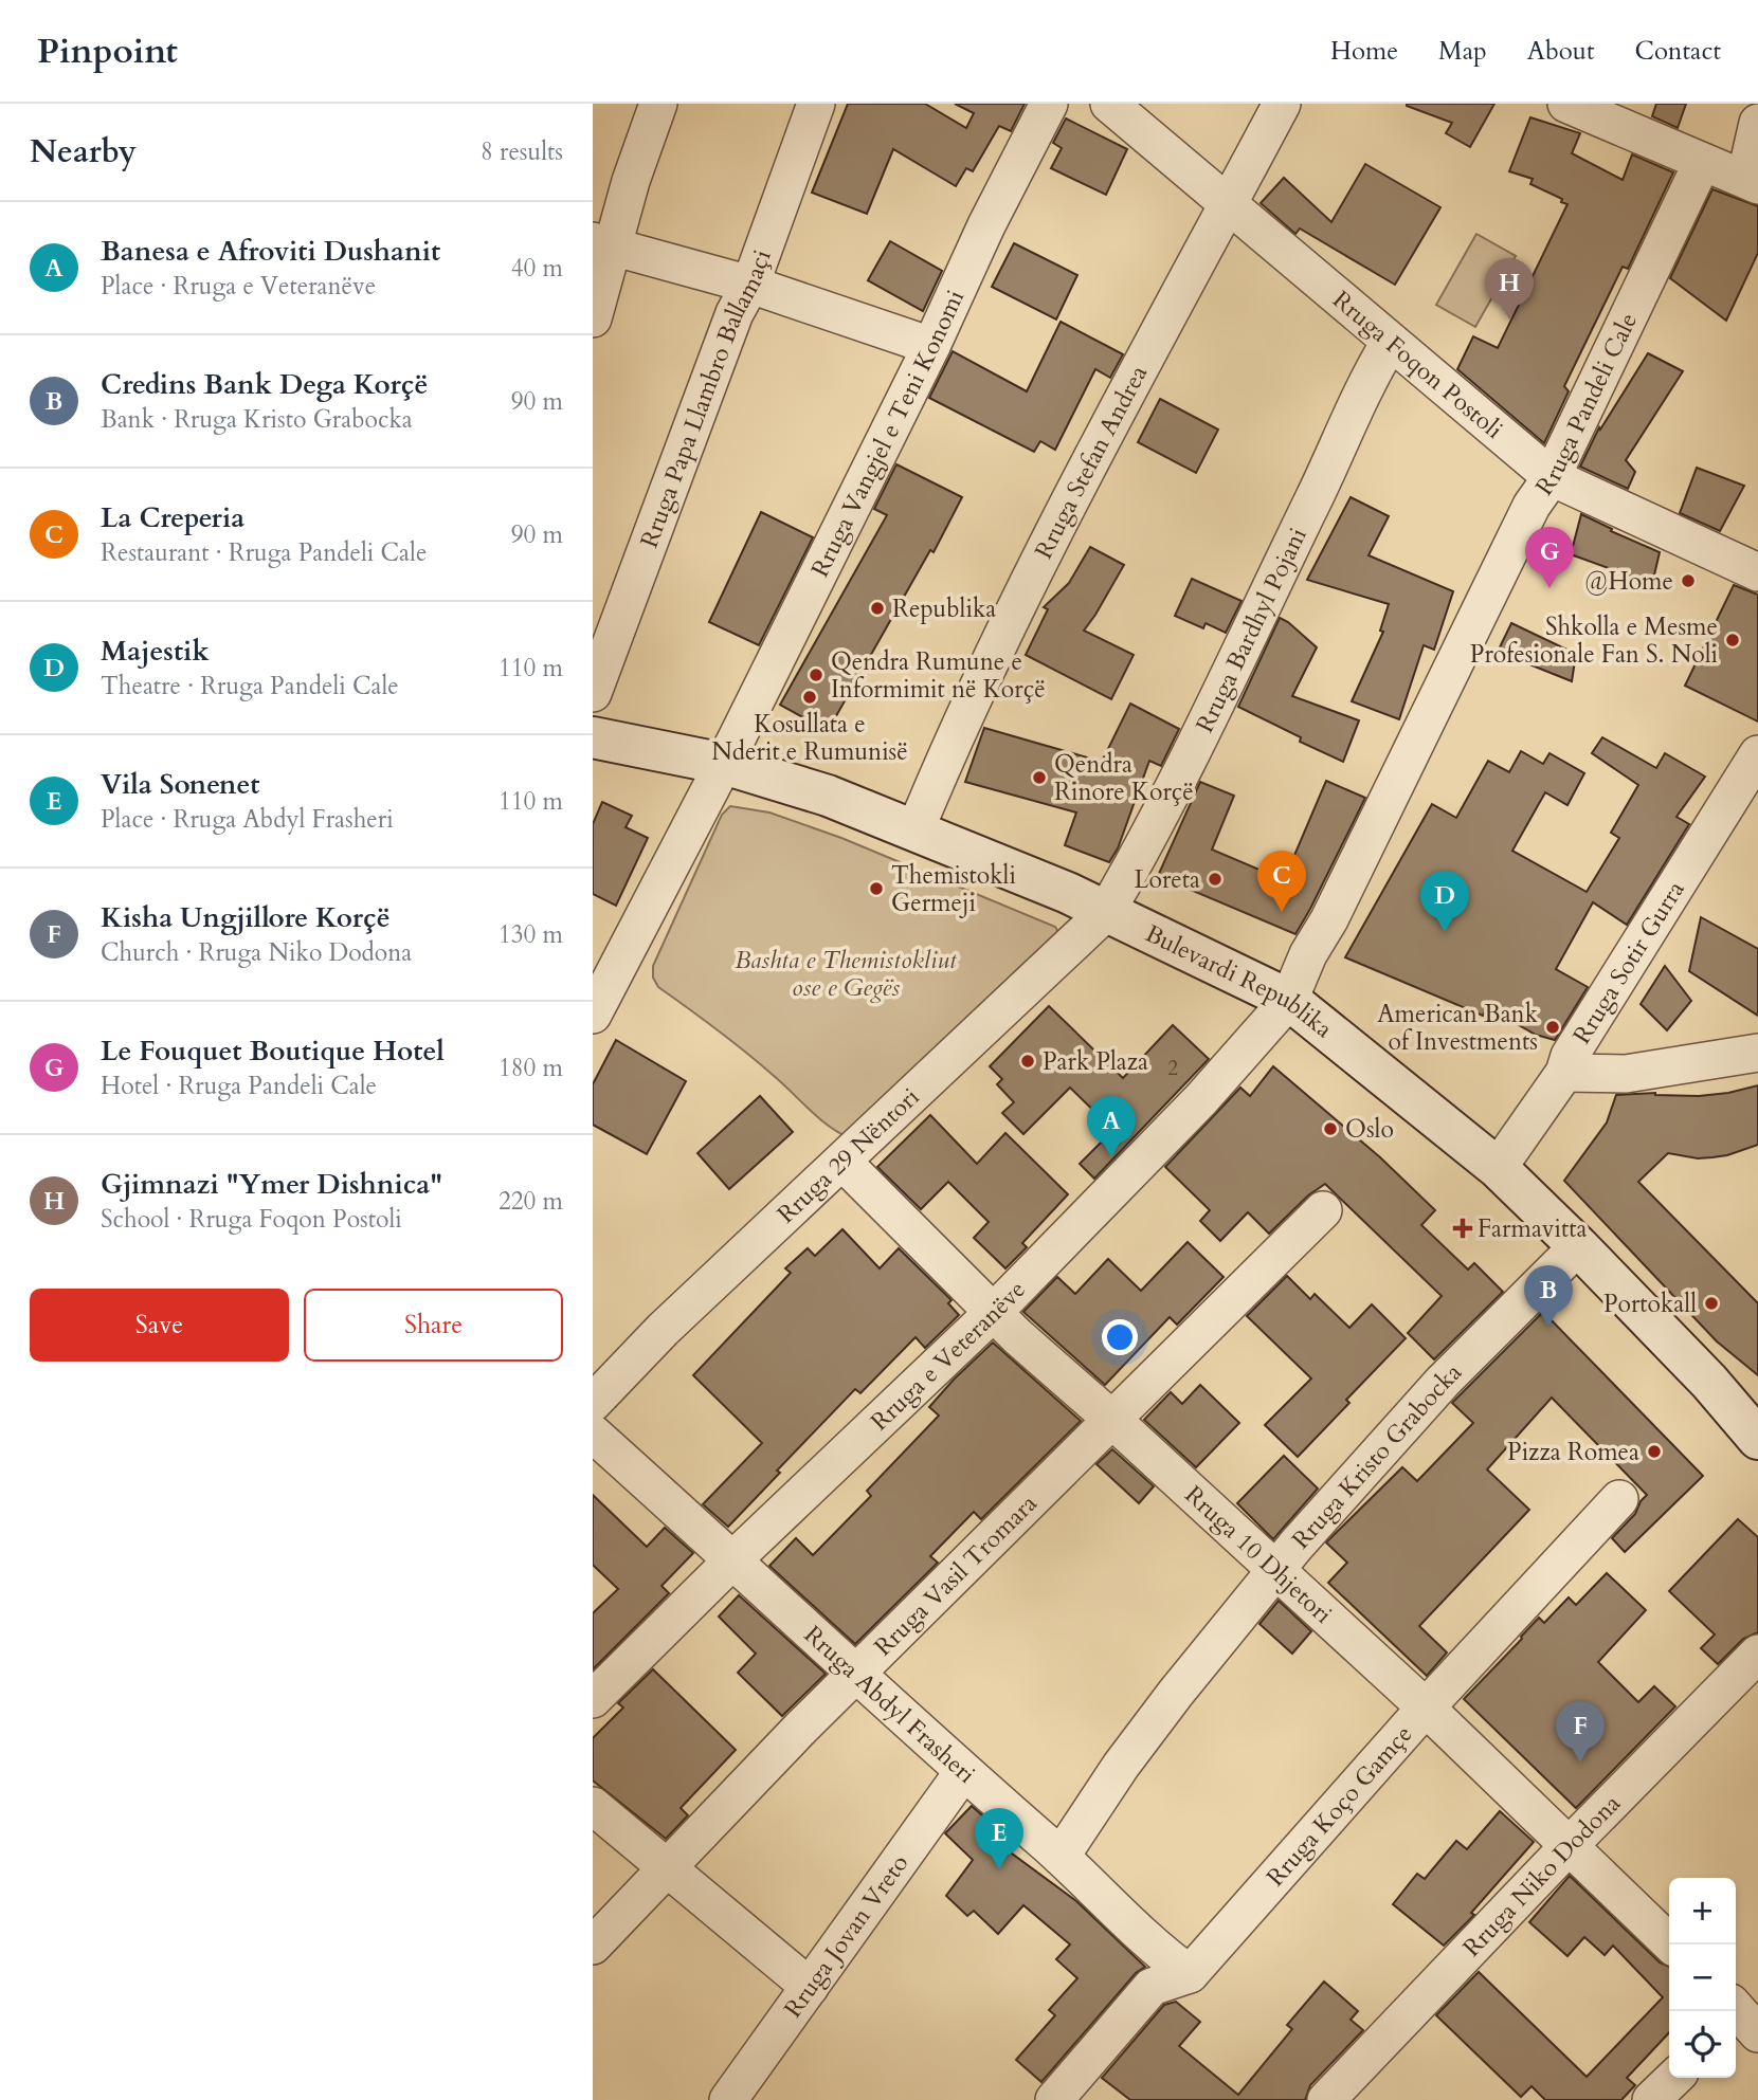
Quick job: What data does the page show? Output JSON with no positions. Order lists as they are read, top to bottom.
{
  "streets": {
    "street": [
      "Rruga Foqon Postoli",
      "Rruga Papa Llambro Ballamaçi",
      "Rruga Pandeli Cale",
      "Rruga Vangjel e Teni Konomi",
      "Rruga Stefan Andrea",
      "Rruga Bardhyl Pojani",
      "Rruga Sotir Gurra",
      "Bulevardi Republika",
      "Rruga 29 Nëntori",
      "Rruga e Veteranëve",
      "Rruga Kristo Grabocka",
      "Rruga 10 Dhjetori",
      "Rruga Vasil Tromara",
      "Rruga Abdyl Frasheri",
      "Rruga Koço Gamçe",
      "Rruga Niko Dodona",
      "Rruga Jovan Vreto"
    ]
  },
  "crossings": [
    ["Rruga Foqon Postoli", "Rruga Pandeli Cale"],
    ["Rruga Foqon Postoli", "Rruga Stefan Andrea"],
    ["Rruga Foqon Postoli", "Rruga Bardhyl Pojani"],
    ["Rruga Pandeli Cale", "Bulevardi Republika"],
    ["Rruga Pandeli Cale", "Rruga e Veteranëve"],
    ["Rruga Vangjel e Teni Konomi", "Bulevardi Republika"],
    ["Rruga Stefan Andrea", "Bulevardi Republika"],
    ["Rruga Bardhyl Pojani", "Bulevardi Republika"],
    ["Rruga Bardhyl Pojani", "Rruga 29 Nëntori"],
    ["Rruga Sotir Gurra", "Bulevardi Republika"],
    ["Bulevardi Republika", "Rruga 29 Nëntori"],
    ["Bulevardi Republika", "Rruga e Veteranëve"],
    ["Bulevardi Republika", "Rruga Kristo Grabocka"],
    ["Rruga 29 Nëntori", "Rruga 10 Dhjetori"],
    ["Rruga e Veteranëve", "Rruga 10 Dhjetori"],
    ["Rruga e Veteranëve", "Rruga Abdyl Frasheri"],
    ["Rruga Kristo Grabocka", "Rruga 10 Dhjetori"],
    ["Rruga Kristo Grabocka", "Rruga Abdyl Frasheri"],
    ["Rruga 10 Dhjetori", "Rruga Vasil Tromara"],
    ["Rruga 10 Dhjetori", "Rruga Koço Gamçe"],
    ["Rruga 10 Dhjetori", "Rruga Niko Dodona"],
    ["Rruga Vasil Tromara", "Rruga Abdyl Frasheri"],
    ["Rruga Abdyl Frasheri", "Rruga Koço Gamçe"],
    ["Rruga Abdyl Frasheri", "Rruga Jovan Vreto"]
  ],
  "parks": ["Bashta e Themistokliut ose e Gegës"],
  "places": {
    "other": [
      "@Home",
      "Republika",
      "Shkolla e Mesme Profesionale Fan S. Noli",
      "Qendra Rumune e Informimit në Korçë",
      "Kosullata e Nderit e Rumunisë",
      "Qendra Rinore Korçë",
      "Loreta",
      "Themistokli Germeji",
      "American Bank of Investments",
      "Park Plaza",
      "Oslo",
      "Portokall",
      "Pizza Romea"
    ],
    "health": ["Farmavitta"]
  },
  "house_numbers": ["2"],
  "page": {
    "header": "Pinpoint",
    "nav": [
      "Home",
      "Map",
      "About",
      "Contact"
    ],
    "heading": ["Nearby", "8 results"],
    "list": [
      {
        "mark": "A",
        "name": "Banesa e Afroviti Dushanit",
        "note": "Place · Rruga e Veteranëve",
        "value": "40 m"
      },
      {
        "mark": "B",
        "name": "Credins Bank Dega Korçë",
        "note": "Bank · Rruga Kristo Grabocka",
        "value": "90 m"
      },
      {
        "mark": "C",
        "name": "La Creperia",
        "note": "Restaurant · Rruga Pandeli Cale",
        "value": "90 m"
      },
      {
        "mark": "D",
        "name": "Majestik",
        "note": "Theatre · Rruga Pandeli Cale",
        "value": "110 m"
      },
      {
        "mark": "E",
        "name": "Vila Sonenet",
        "note": "Place · Rruga Abdyl Frasheri",
        "value": "110 m"
      },
      {
        "mark": "F",
        "name": "Kisha Ungjillore Korçë",
        "note": "Church · Rruga Niko Dodona",
        "value": "130 m"
      },
      {
        "mark": "G",
        "name": "Le Fouquet Boutique Hotel",
        "note": "Hotel · Rruga Pandeli Cale",
        "value": "180 m"
      },
      {
        "mark": "H",
        "name": "Gjimnazi \"Ymer Dishnica\"",
        "note": "School · Rruga Foqon Postoli",
        "value": "220 m"
      }
    ],
    "pins": [
      "H",
      "G",
      "C",
      "D",
      "A",
      "B",
      "F",
      "E"
    ],
    "buttons": ["Save", "Share"],
    "map_buttons": ["+", "−"]
  }
}
